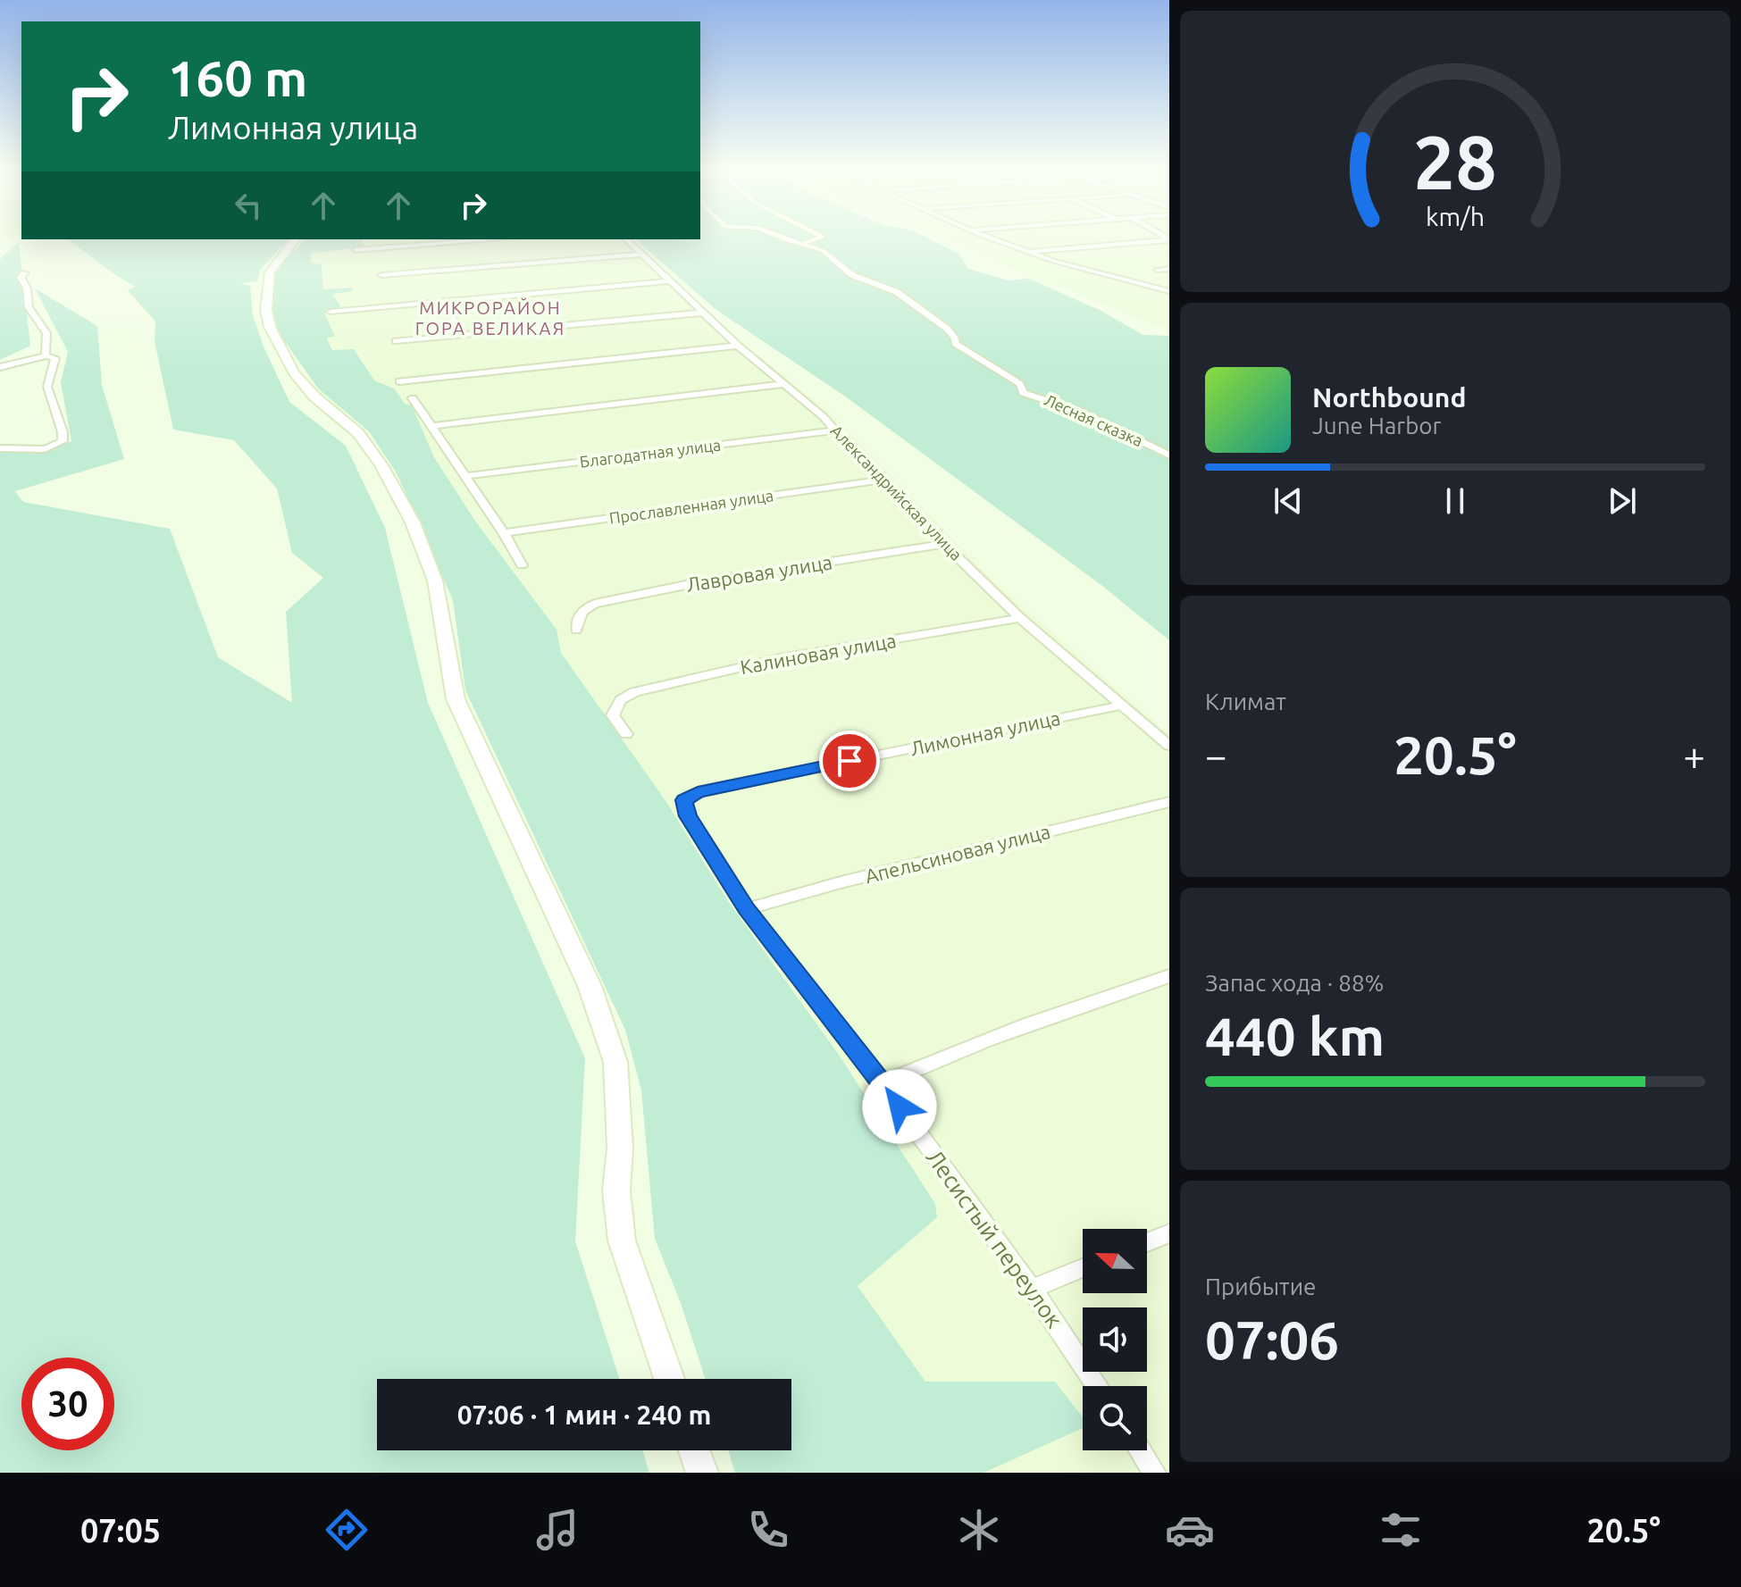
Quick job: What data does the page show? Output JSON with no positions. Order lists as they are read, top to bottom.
{
  "streets": {
    "street": [
      "Лесная сказка",
      "Благодатная улица",
      "Александрийская улица",
      "Прославленная улица",
      "Лавровая улица",
      "Калиновая улица",
      "Лимонная улица",
      "Апельсиновая улица",
      "Лесистый переулок"
    ]
  },
  "crossings": [
    ["Благодатная улица", "Александрийская улица"],
    ["Александрийская улица", "Прославленная улица"],
    ["Александрийская улица", "Лавровая улица"],
    ["Александрийская улица", "Калиновая улица"],
    ["Александрийская улица", "Лимонная улица"],
    ["Лимонная улица", "Лесистый переулок"],
    ["Апельсиновая улица", "Лесистый переулок"]
  ],
  "districts": ["МИКРОРАЙОН ГОРА ВЕЛИКАЯ"],
  "north": "left",
  "page": {
    "turn": ["160 m", "Лимонная улица"],
    "song": ["Northbound", "June Harbor"],
    "tile": [
      "Климат",
      ["Запас хода · 88%", "440 km"],
      ["Прибытие", "07:06"]
    ],
    "heat": ["−", "20.5°", "+"],
    "limit": "30",
    "trip": "07:06 · 1 мин · 240 m",
    "tabs": ["07:05", "20.5°"],
    "gauge": ["28", "km/h"]
  }
}
